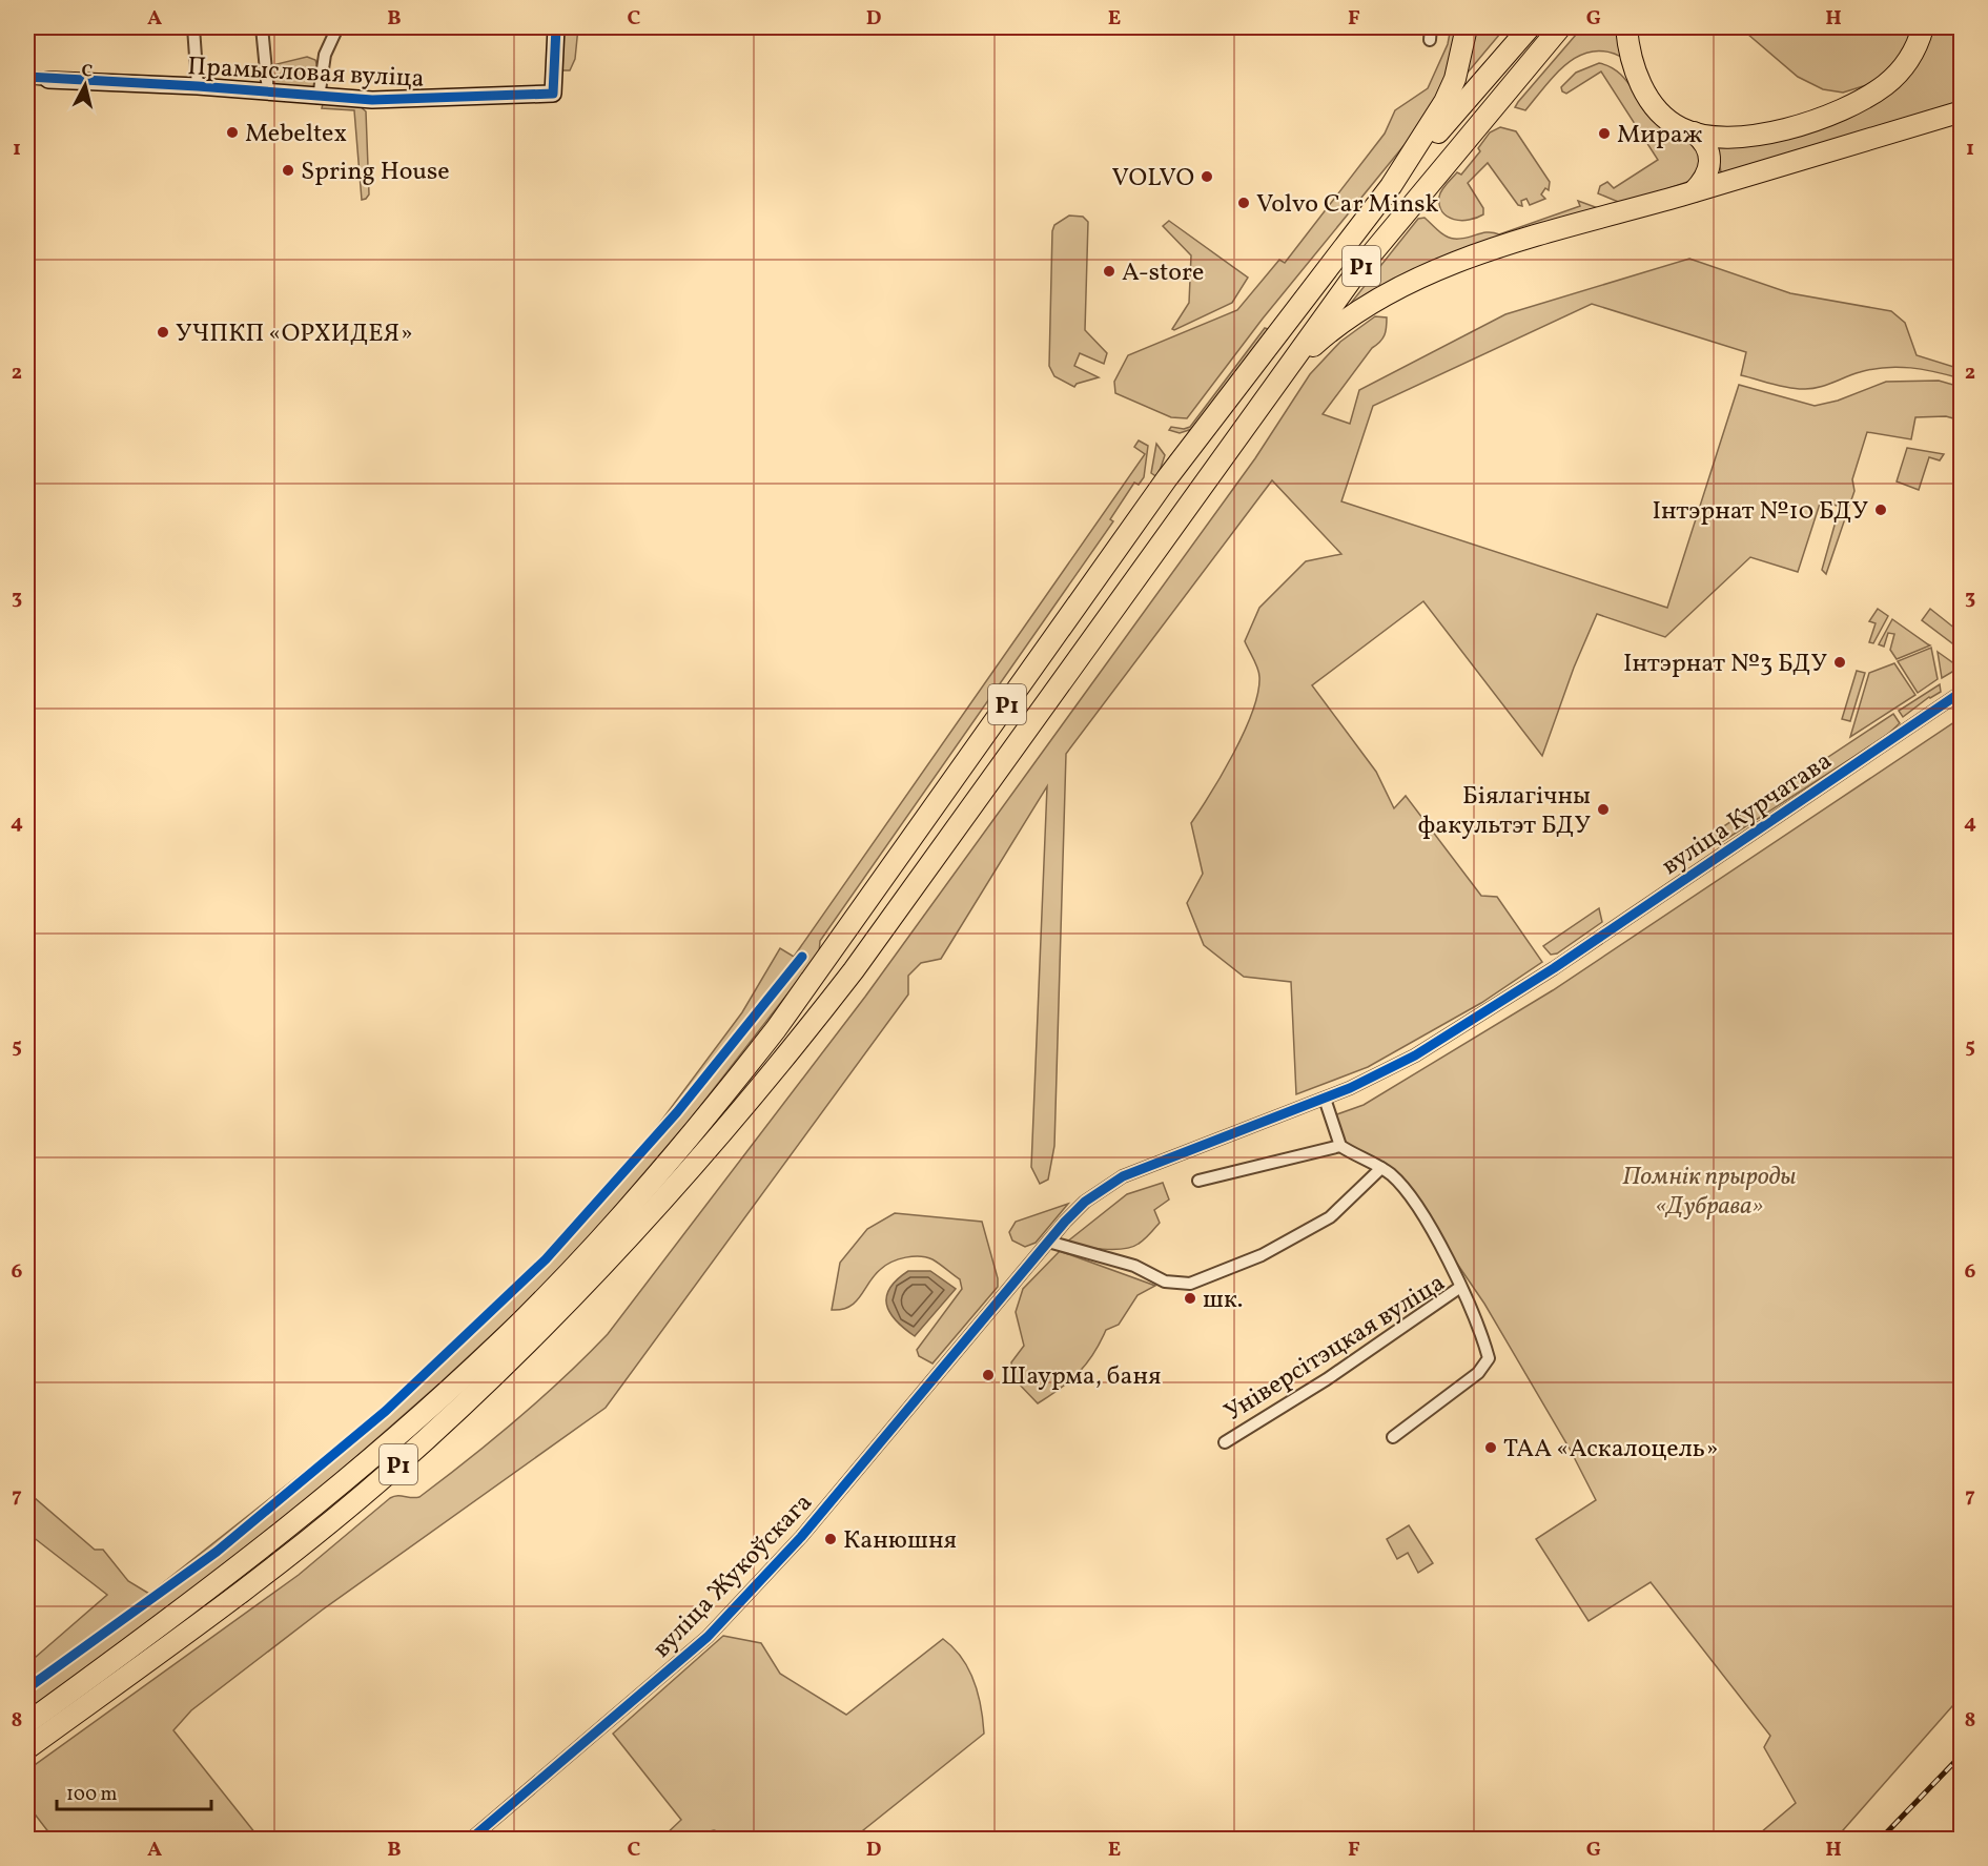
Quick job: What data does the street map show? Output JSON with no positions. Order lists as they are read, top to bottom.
{
  "streets": {
    "highway": ["Р1"],
    "street": [
      "Прамысловая вуліца",
      "вуліца Курчатава",
      "Універсітэцкая вуліца",
      "вуліца Жукоўскага"
    ]
  },
  "crossings": [
    ["вуліца Курчатава", "вуліца Жукоўскага"]
  ],
  "parks": ["Помнік прыроды «Дубрава»"],
  "places": [
    "Mebeltex",
    "Мираж",
    "Spring House",
    "VOLVO",
    "Volvo Car Minsk",
    "А-store",
    "УЧПКП «ОРХИДЕЯ»",
    "Інтэрнат №10 БДУ",
    "Інтэрнат №3 БДУ",
    "Біялагічны факультэт БДУ",
    "шк.",
    "Шаурма, баня",
    "ТАА «Аскалоцель»",
    "Канюшня"
  ],
  "scale_bar": "100 m",
  "north": "top",
  "grid": {
    "columns": [
      "A",
      "B",
      "C",
      "D",
      "E",
      "F",
      "G",
      "H"
    ],
    "rows": [
      "1",
      "2",
      "3",
      "4",
      "5",
      "6",
      "7",
      "8"
    ]
  }
}
